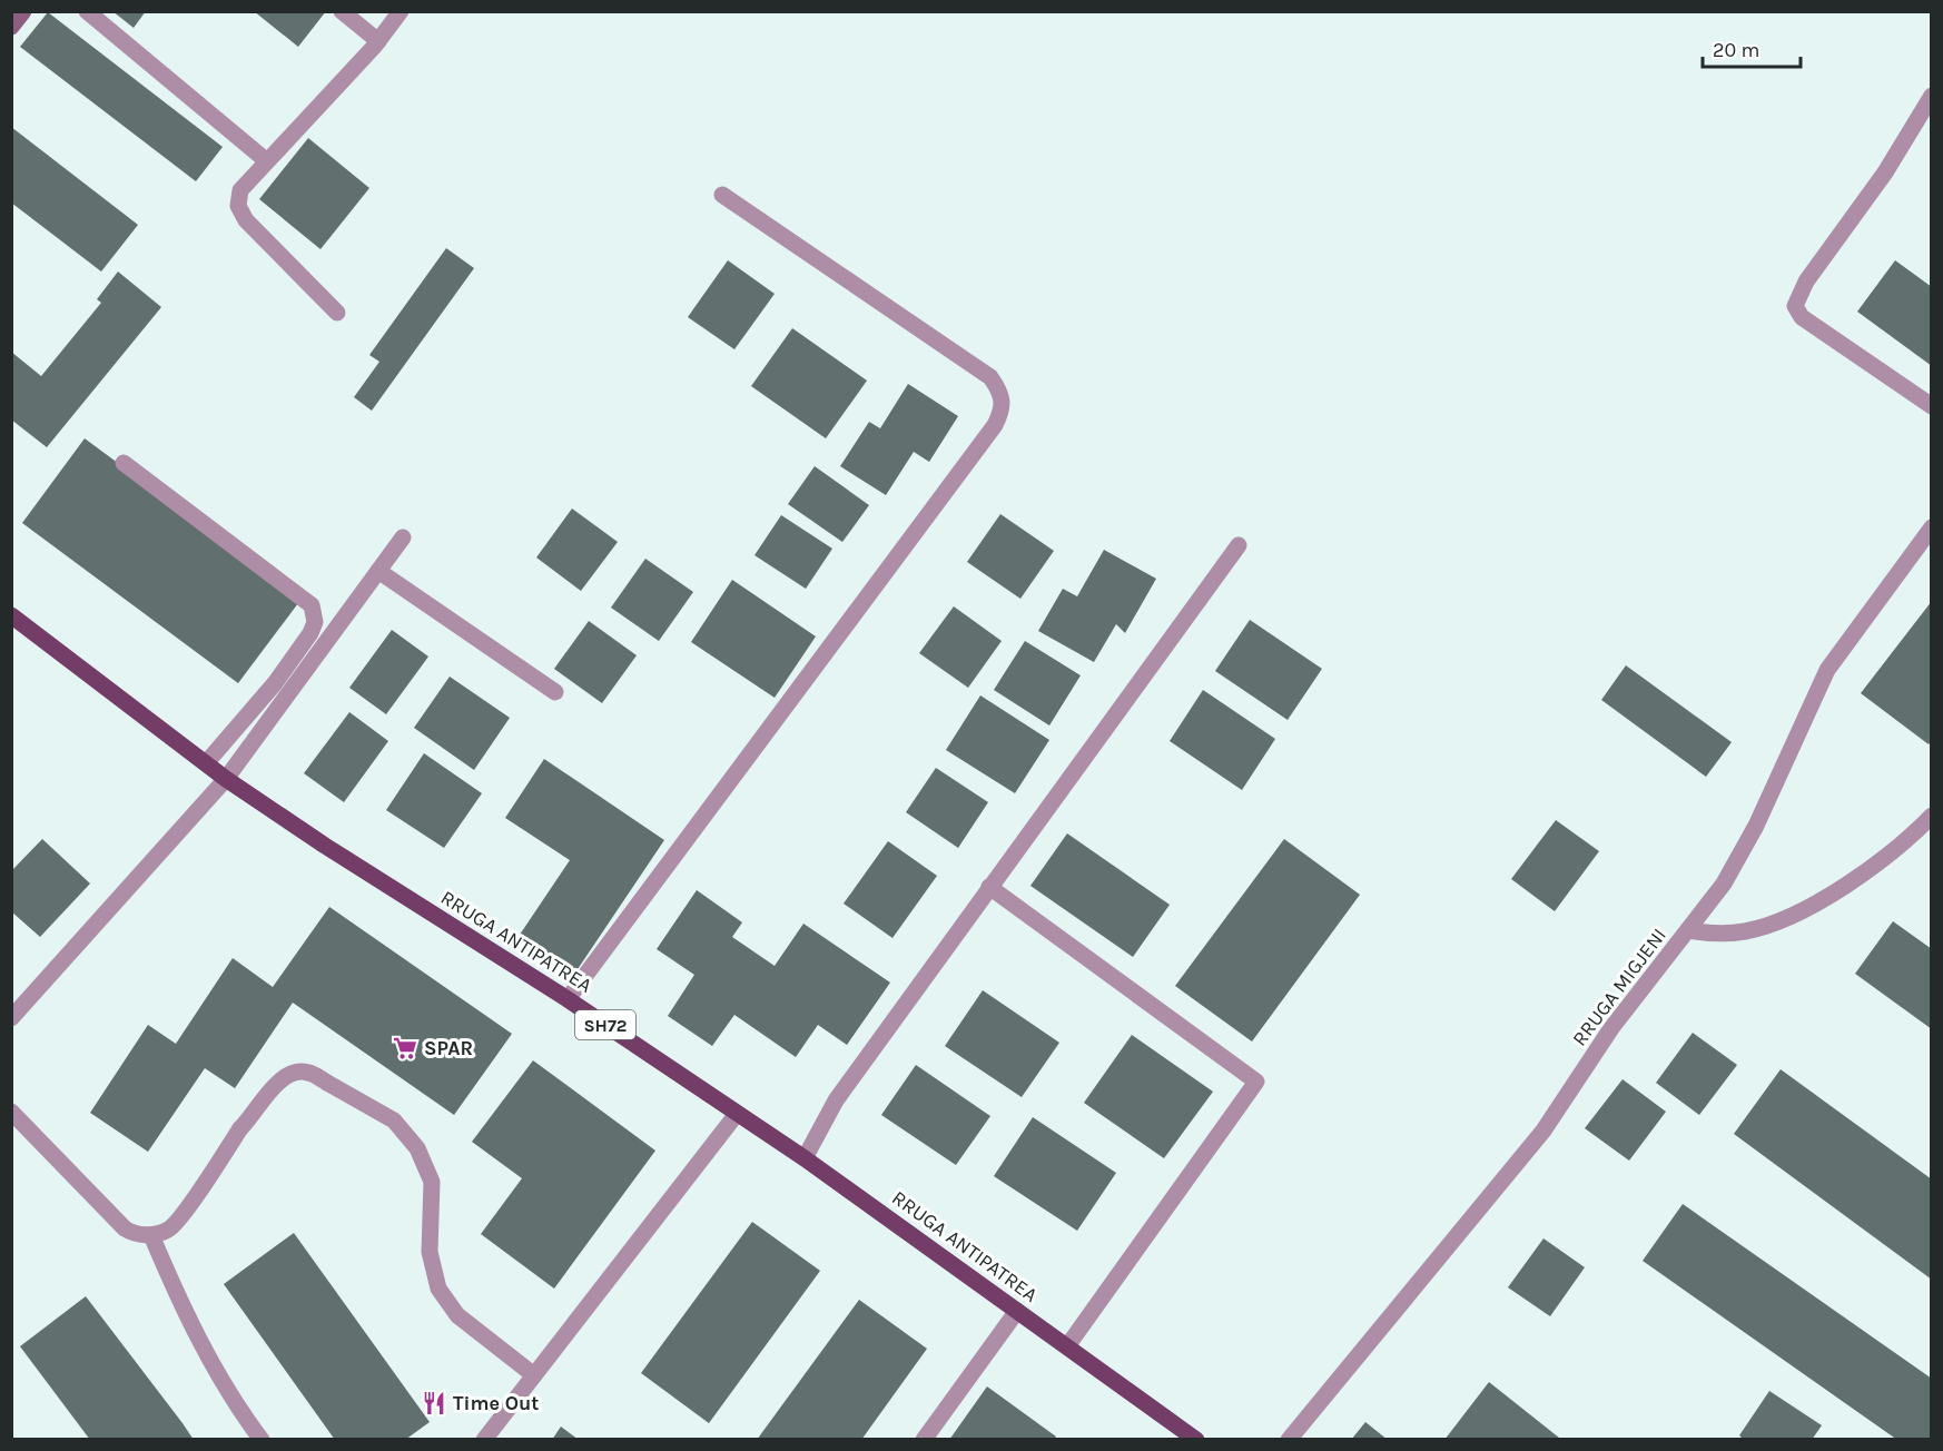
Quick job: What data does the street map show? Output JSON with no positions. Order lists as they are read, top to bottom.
{
  "streets": {
    "main road": ["RRUGA ANTIPATREA", "SH72"],
    "street": ["RRUGA MIGJENI"]
  },
  "places": {
    "supermarket": ["SPAR"],
    "restaurant": ["Time Out"]
  },
  "scale_bar": "20 m"
}
